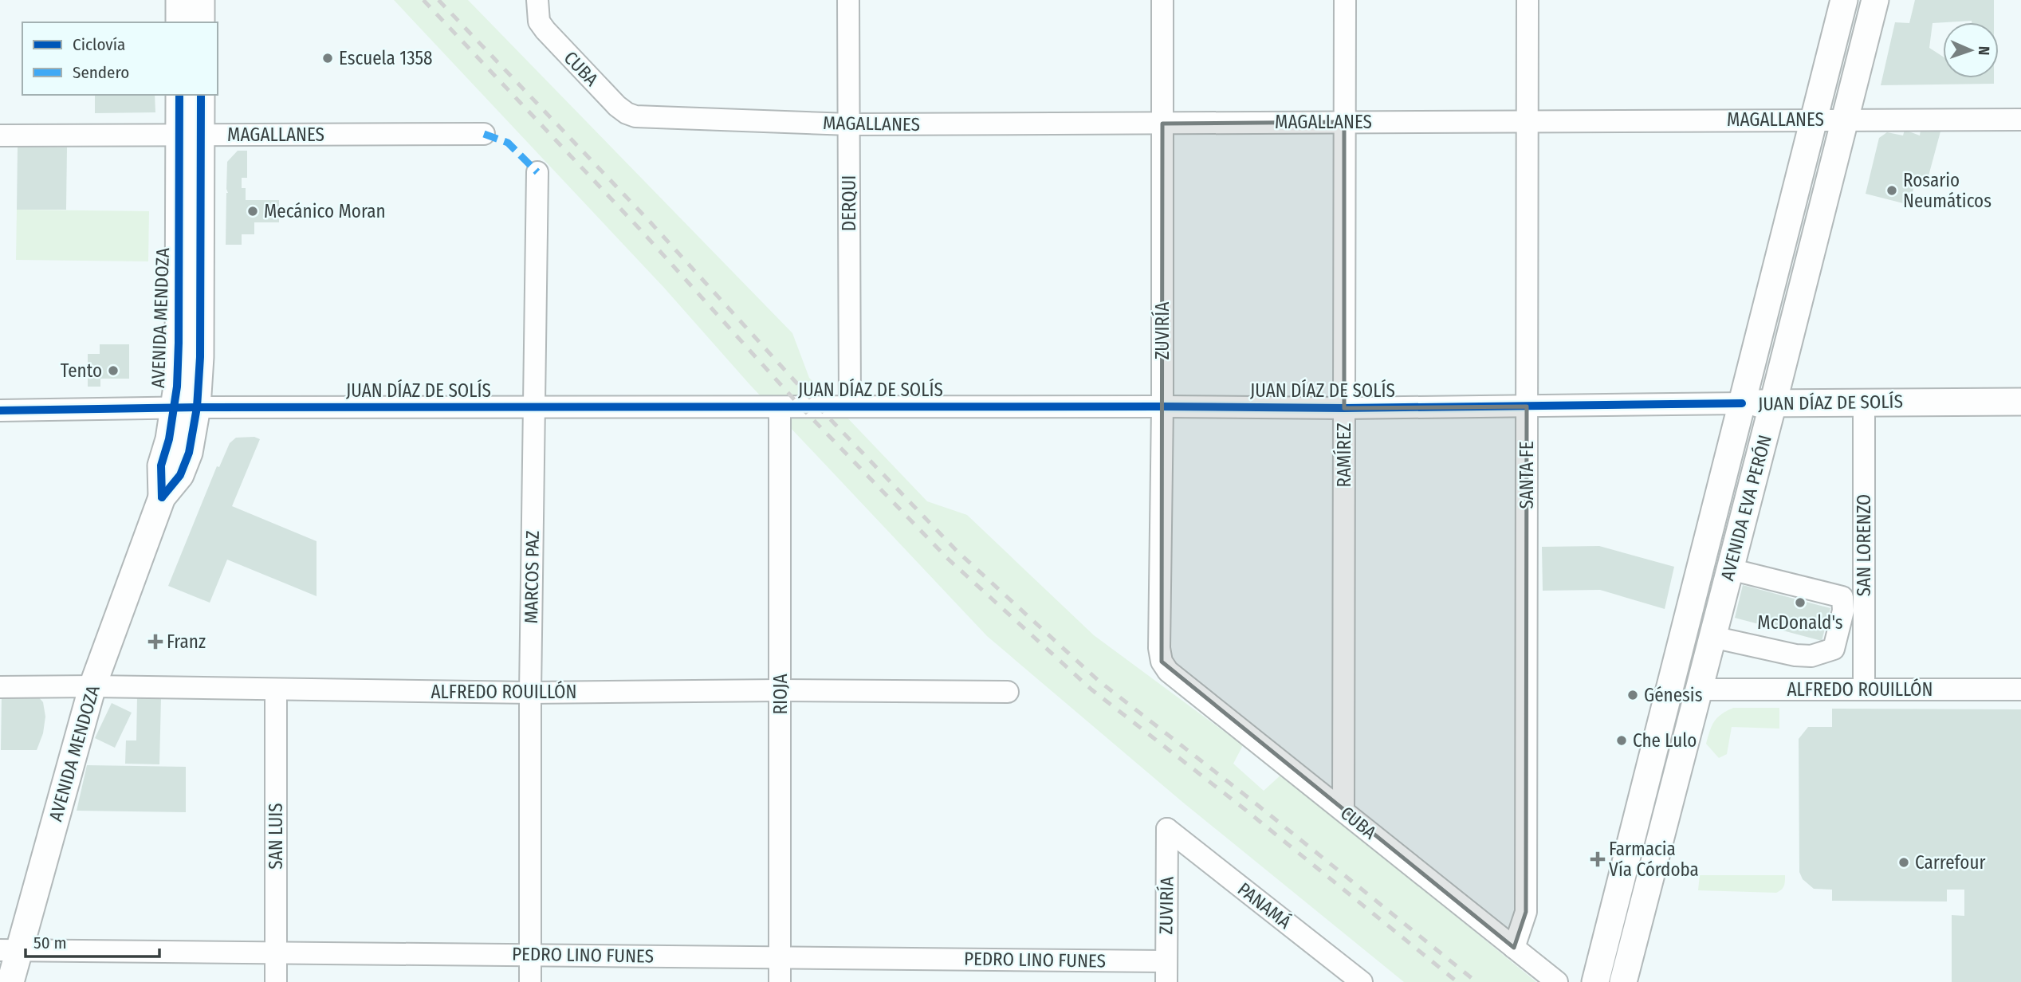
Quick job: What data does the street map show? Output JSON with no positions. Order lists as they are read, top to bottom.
{
  "streets": {
    "main road": ["AVENIDA MENDOZA", "JUAN DÍAZ DE SOLÍS", "AVENIDA EVA PERÓN"],
    "street": [
      "CUBA",
      "MAGALLANES",
      "DERQUI",
      "ZUVIRÍA",
      "RAMÍREZ",
      "SANTA FE",
      "SAN LORENZO",
      "MARCOS PAZ",
      "ALFREDO ROUILLÓN",
      "RIOJA",
      "SAN LUIS",
      "PANAMÁ",
      "PEDRO LINO FUNES"
    ]
  },
  "crossings": [
    ["CUBA", "MAGALLANES"],
    ["CUBA", "ZUVIRÍA"],
    ["CUBA", "RAMÍREZ"],
    ["CUBA", "SANTA FE"],
    ["MAGALLANES", "DERQUI"],
    ["MAGALLANES", "AVENIDA MENDOZA"],
    ["MAGALLANES", "ZUVIRÍA"],
    ["MAGALLANES", "RAMÍREZ"],
    ["MAGALLANES", "SANTA FE"],
    ["MAGALLANES", "AVENIDA EVA PERÓN"],
    ["DERQUI", "JUAN DÍAZ DE SOLÍS"],
    ["AVENIDA MENDOZA", "JUAN DÍAZ DE SOLÍS"],
    ["AVENIDA MENDOZA", "ALFREDO ROUILLÓN"],
    ["AVENIDA MENDOZA", "PEDRO LINO FUNES"],
    ["ZUVIRÍA", "JUAN DÍAZ DE SOLÍS"],
    ["ZUVIRÍA", "PANAMÁ"],
    ["ZUVIRÍA", "PEDRO LINO FUNES"],
    ["JUAN DÍAZ DE SOLÍS", "RAMÍREZ"],
    ["JUAN DÍAZ DE SOLÍS", "SANTA FE"],
    ["JUAN DÍAZ DE SOLÍS", "AVENIDA EVA PERÓN"],
    ["JUAN DÍAZ DE SOLÍS", "SAN LORENZO"],
    ["JUAN DÍAZ DE SOLÍS", "MARCOS PAZ"],
    ["JUAN DÍAZ DE SOLÍS", "RIOJA"],
    ["AVENIDA EVA PERÓN", "ALFREDO ROUILLÓN"],
    ["SAN LORENZO", "ALFREDO ROUILLÓN"],
    ["MARCOS PAZ", "ALFREDO ROUILLÓN"],
    ["MARCOS PAZ", "PEDRO LINO FUNES"],
    ["ALFREDO ROUILLÓN", "RIOJA"],
    ["ALFREDO ROUILLÓN", "SAN LUIS"],
    ["RIOJA", "PEDRO LINO FUNES"],
    ["SAN LUIS", "PEDRO LINO FUNES"]
  ],
  "places": {
    "other": [
      "Escuela 1358",
      "Rosario Neumáticos",
      "Mecánico Moran",
      "Tento",
      "McDonald's",
      "Génesis",
      "Che Lulo",
      "Carrefour"
    ],
    "health": ["Franz", "Farmacia Vía Córdoba"]
  },
  "legend": ["Ciclovía", "Sendero"],
  "scale_bar": "50 m",
  "north": "right"
}
